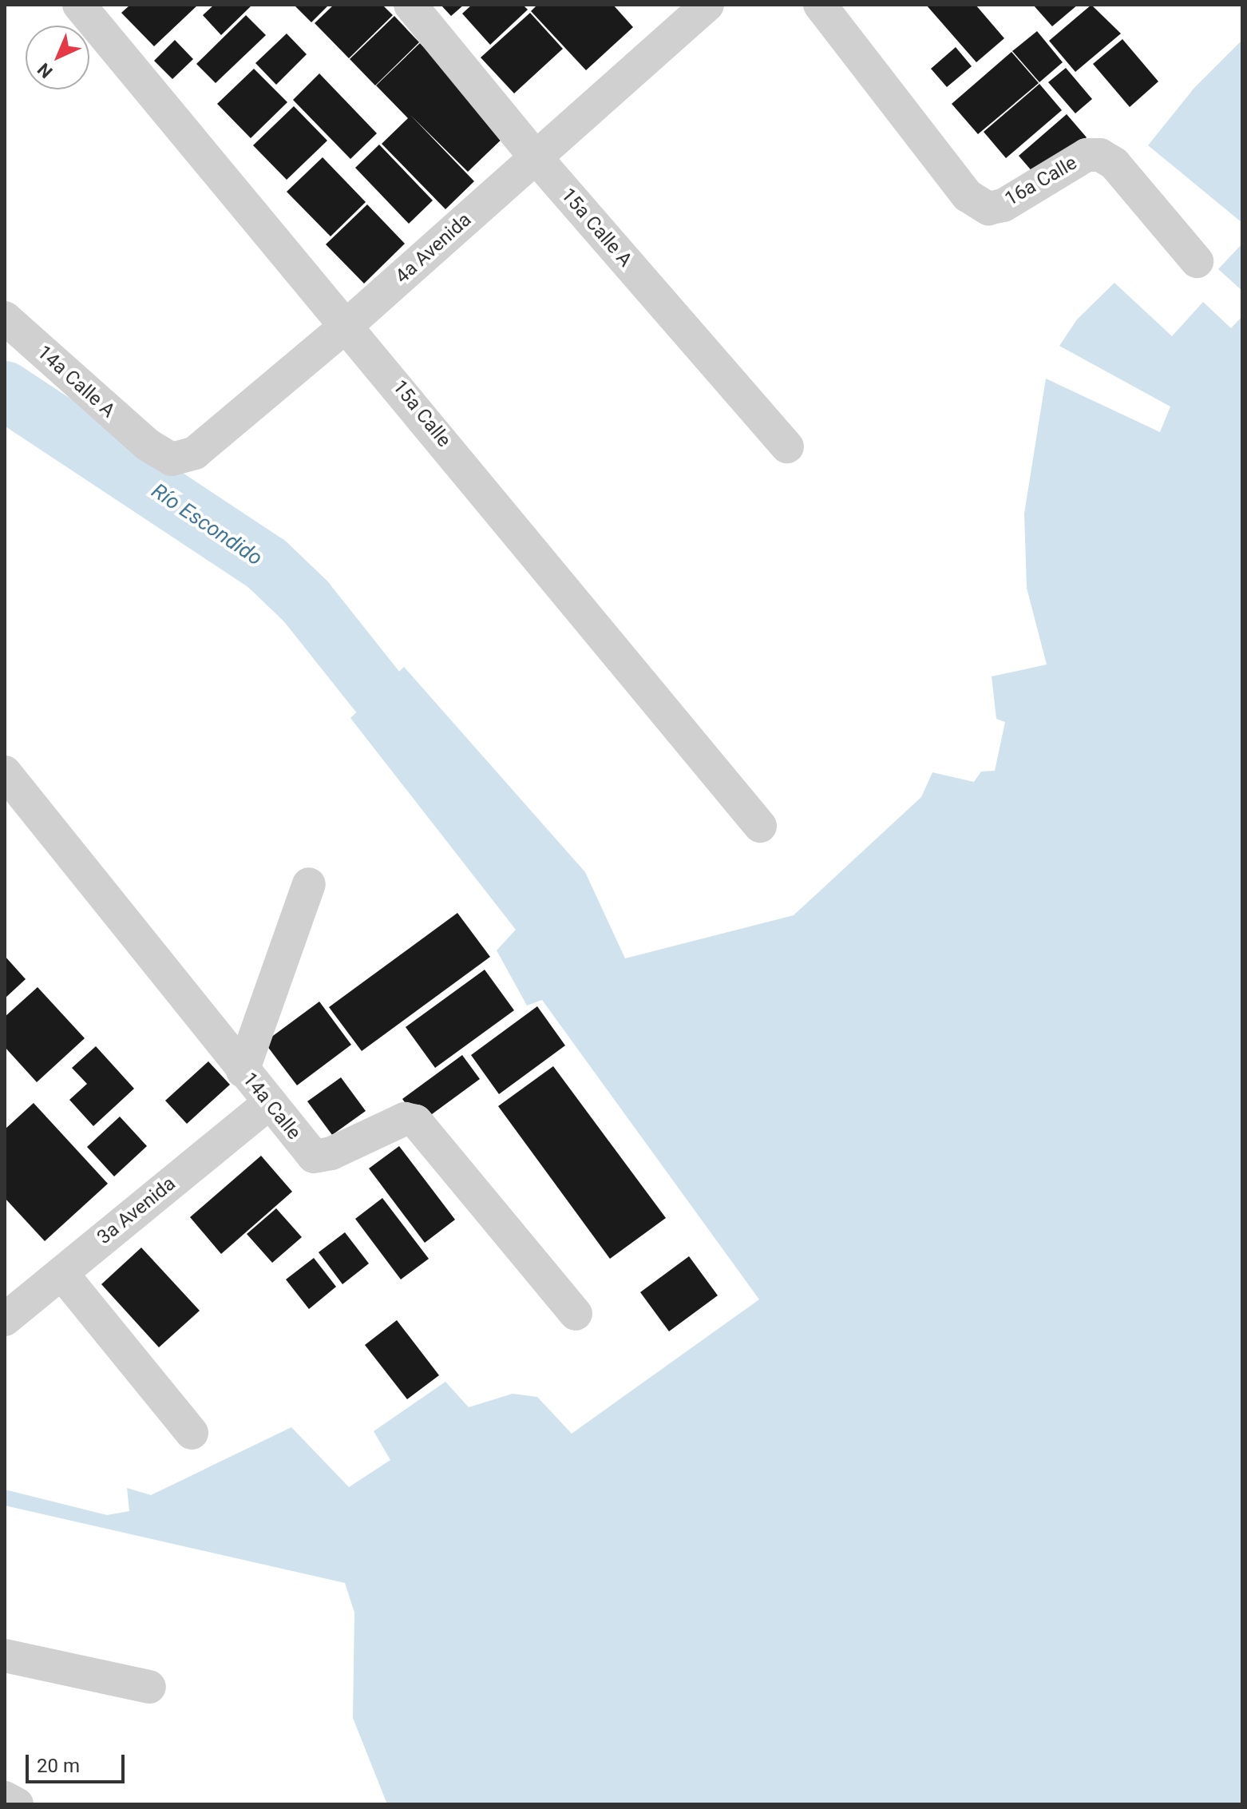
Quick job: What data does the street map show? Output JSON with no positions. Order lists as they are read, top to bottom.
{
  "streets": {
    "street": [
      "16a Calle",
      "15a Calle A",
      "4a Avenida",
      "14a Calle A",
      "15a Calle",
      "14a Calle",
      "3a Avenida"
    ]
  },
  "crossings": [
    ["15a Calle A", "4a Avenida"],
    ["4a Avenida", "14a Calle A"],
    ["4a Avenida", "15a Calle"],
    ["14a Calle", "3a Avenida"]
  ],
  "water": ["Río Escondido"],
  "scale_bar": "20 m",
  "north": "bottom left"
}
